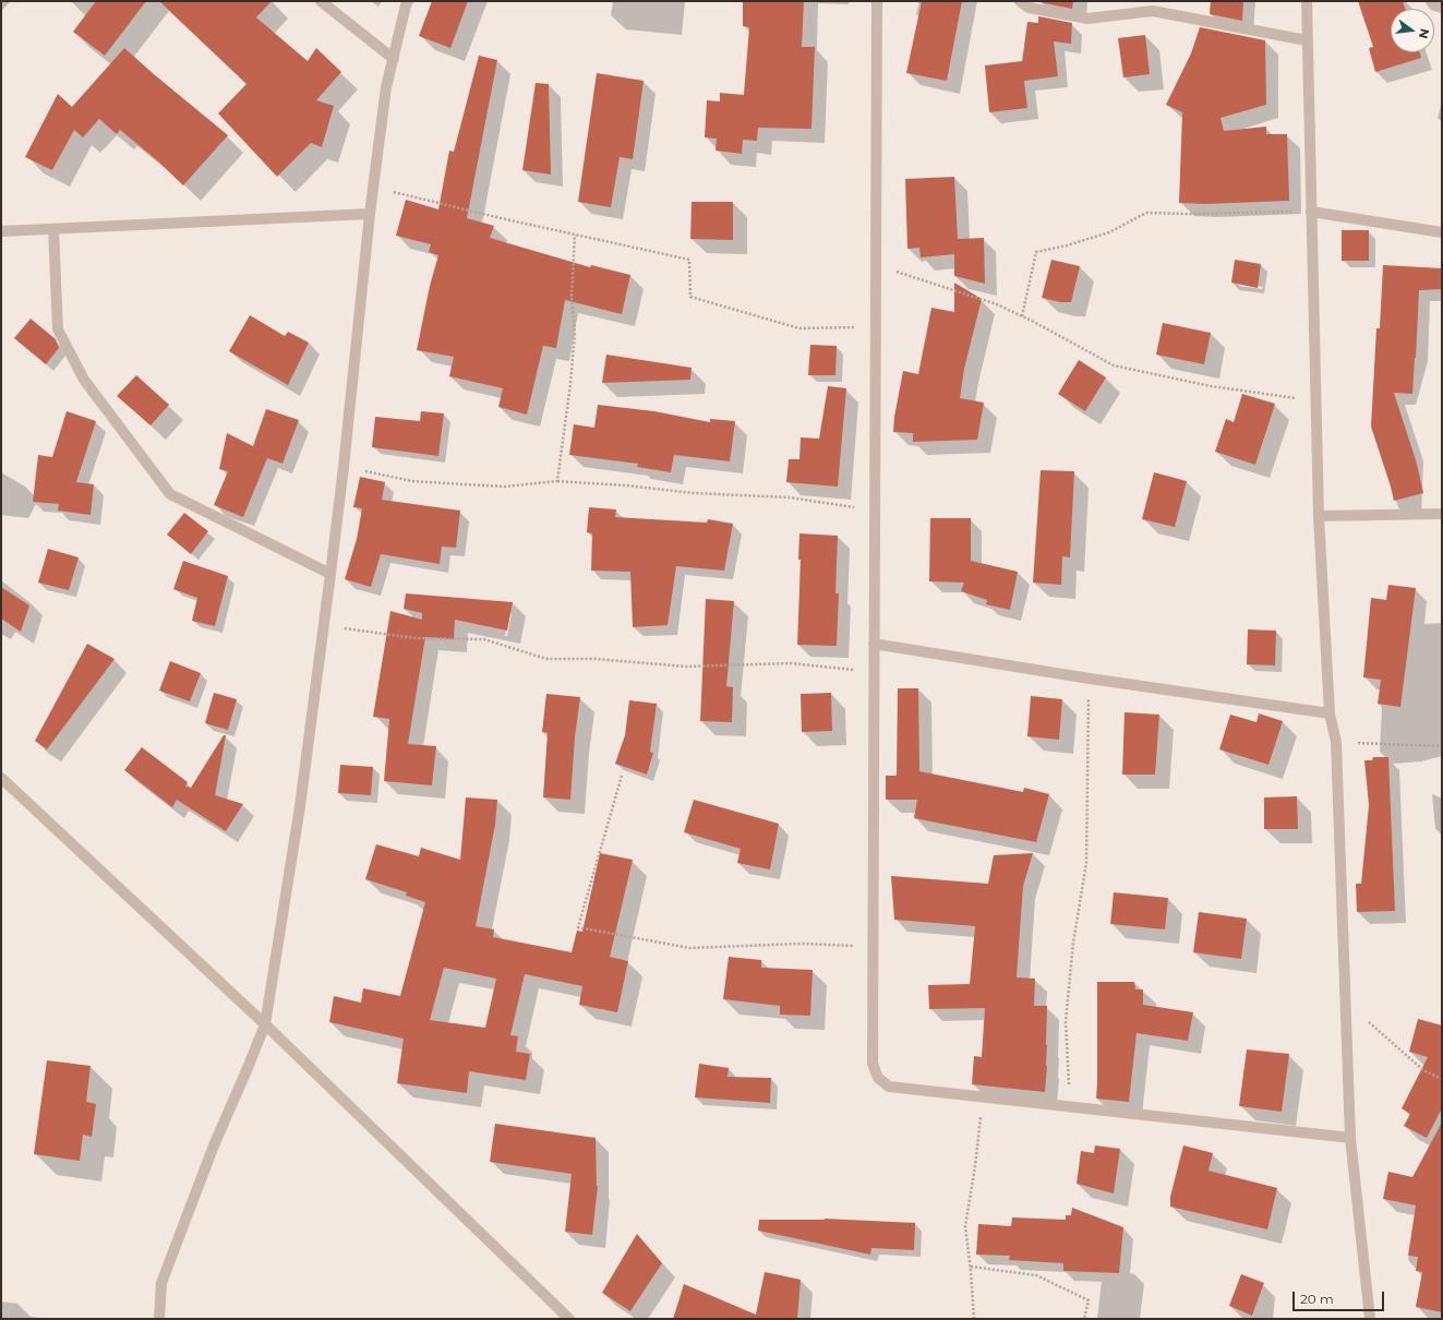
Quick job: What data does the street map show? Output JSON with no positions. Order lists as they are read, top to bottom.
{
  "scale_bar": "20 m",
  "north": "right"
}
